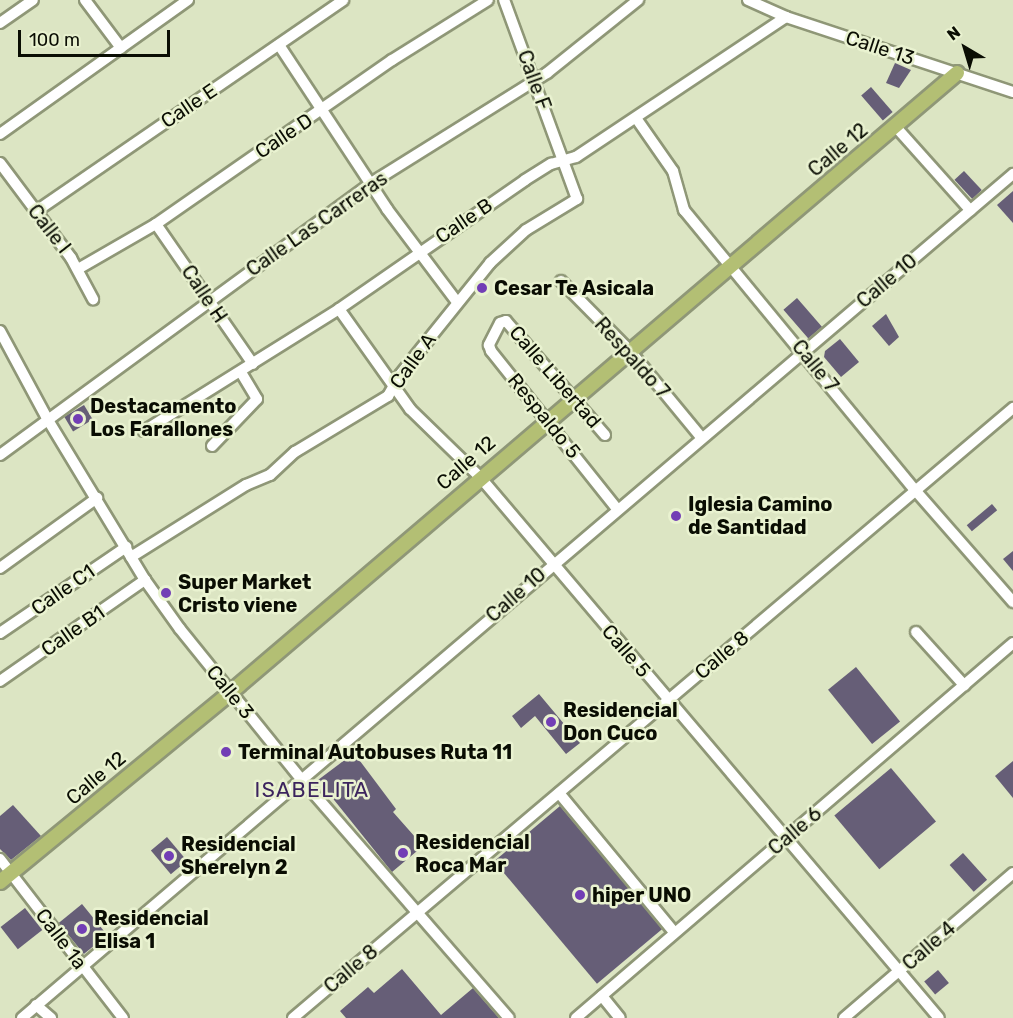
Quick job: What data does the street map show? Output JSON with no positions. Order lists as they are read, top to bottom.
{
  "streets": {
    "main road": ["Calle 12"],
    "street": [
      "Calle 13",
      "Calle F",
      "Calle E",
      "Calle D",
      "Calle B",
      "Calle Las Carreras",
      "Calle I",
      "Calle 10",
      "Calle H",
      "Respaldo 7",
      "Calle A",
      "Calle 7",
      "Calle Libertad",
      "Respaldo 5",
      "Calle C1",
      "Calle B1",
      "Calle 5",
      "Calle 8",
      "Calle 3",
      "Calle 6",
      "Calle 1a",
      "Calle 4"
    ]
  },
  "crossings": [
    ["Calle 13", "Calle 12"],
    ["Calle 13", "Calle B"],
    ["Calle F", "Calle B"],
    ["Calle F", "Calle Las Carreras"],
    ["Calle F", "Calle A"],
    ["Calle E", "Calle I"],
    ["Calle D", "Calle I"],
    ["Calle D", "Calle H"],
    ["Calle 12", "Respaldo 7"],
    ["Calle 12", "Calle 7"],
    ["Calle 12", "Calle Libertad"],
    ["Calle 12", "Respaldo 5"],
    ["Calle 12", "Calle 5"],
    ["Calle 12", "Calle 3"],
    ["Calle 12", "Calle 1a"],
    ["Calle B", "Calle H"],
    ["Calle B", "Calle A"],
    ["Calle B", "Calle 7"],
    ["Calle B", "Calle 5"],
    ["Calle Las Carreras", "Calle H"],
    ["Calle Las Carreras", "Calle 3"],
    ["Calle 10", "Respaldo 7"],
    ["Calle 10", "Calle 7"],
    ["Calle 10", "Respaldo 5"],
    ["Calle 10", "Calle 5"],
    ["Calle 10", "Calle 3"],
    ["Calle 10", "Calle 1a"],
    ["Calle A", "Calle C1"],
    ["Calle A", "Calle 5"],
    ["Calle A", "Calle 3"],
    ["Calle 7", "Calle 8"],
    ["Calle Libertad", "Respaldo 5"],
    ["Calle C1", "Calle 3"],
    ["Calle B1", "Calle 3"],
    ["Calle 5", "Calle 8"],
    ["Calle 5", "Calle 6"],
    ["Calle 5", "Calle 4"],
    ["Calle 8", "Calle 3"]
  ],
  "districts": ["ISABELITA"],
  "places": [
    "Cesar Te Asicala",
    "Destacamento Los Farallones",
    "Iglesia Camino de Santidad",
    "Super Market Cristo viene",
    "Residencial Don Cuco",
    "Terminal Autobuses Ruta 11",
    "Residencial Roca Mar",
    "Residencial Sherelyn 2",
    "hiper UNO",
    "Residencial Elisa 1"
  ],
  "scale_bar": "100 m",
  "north": "top left"
}
